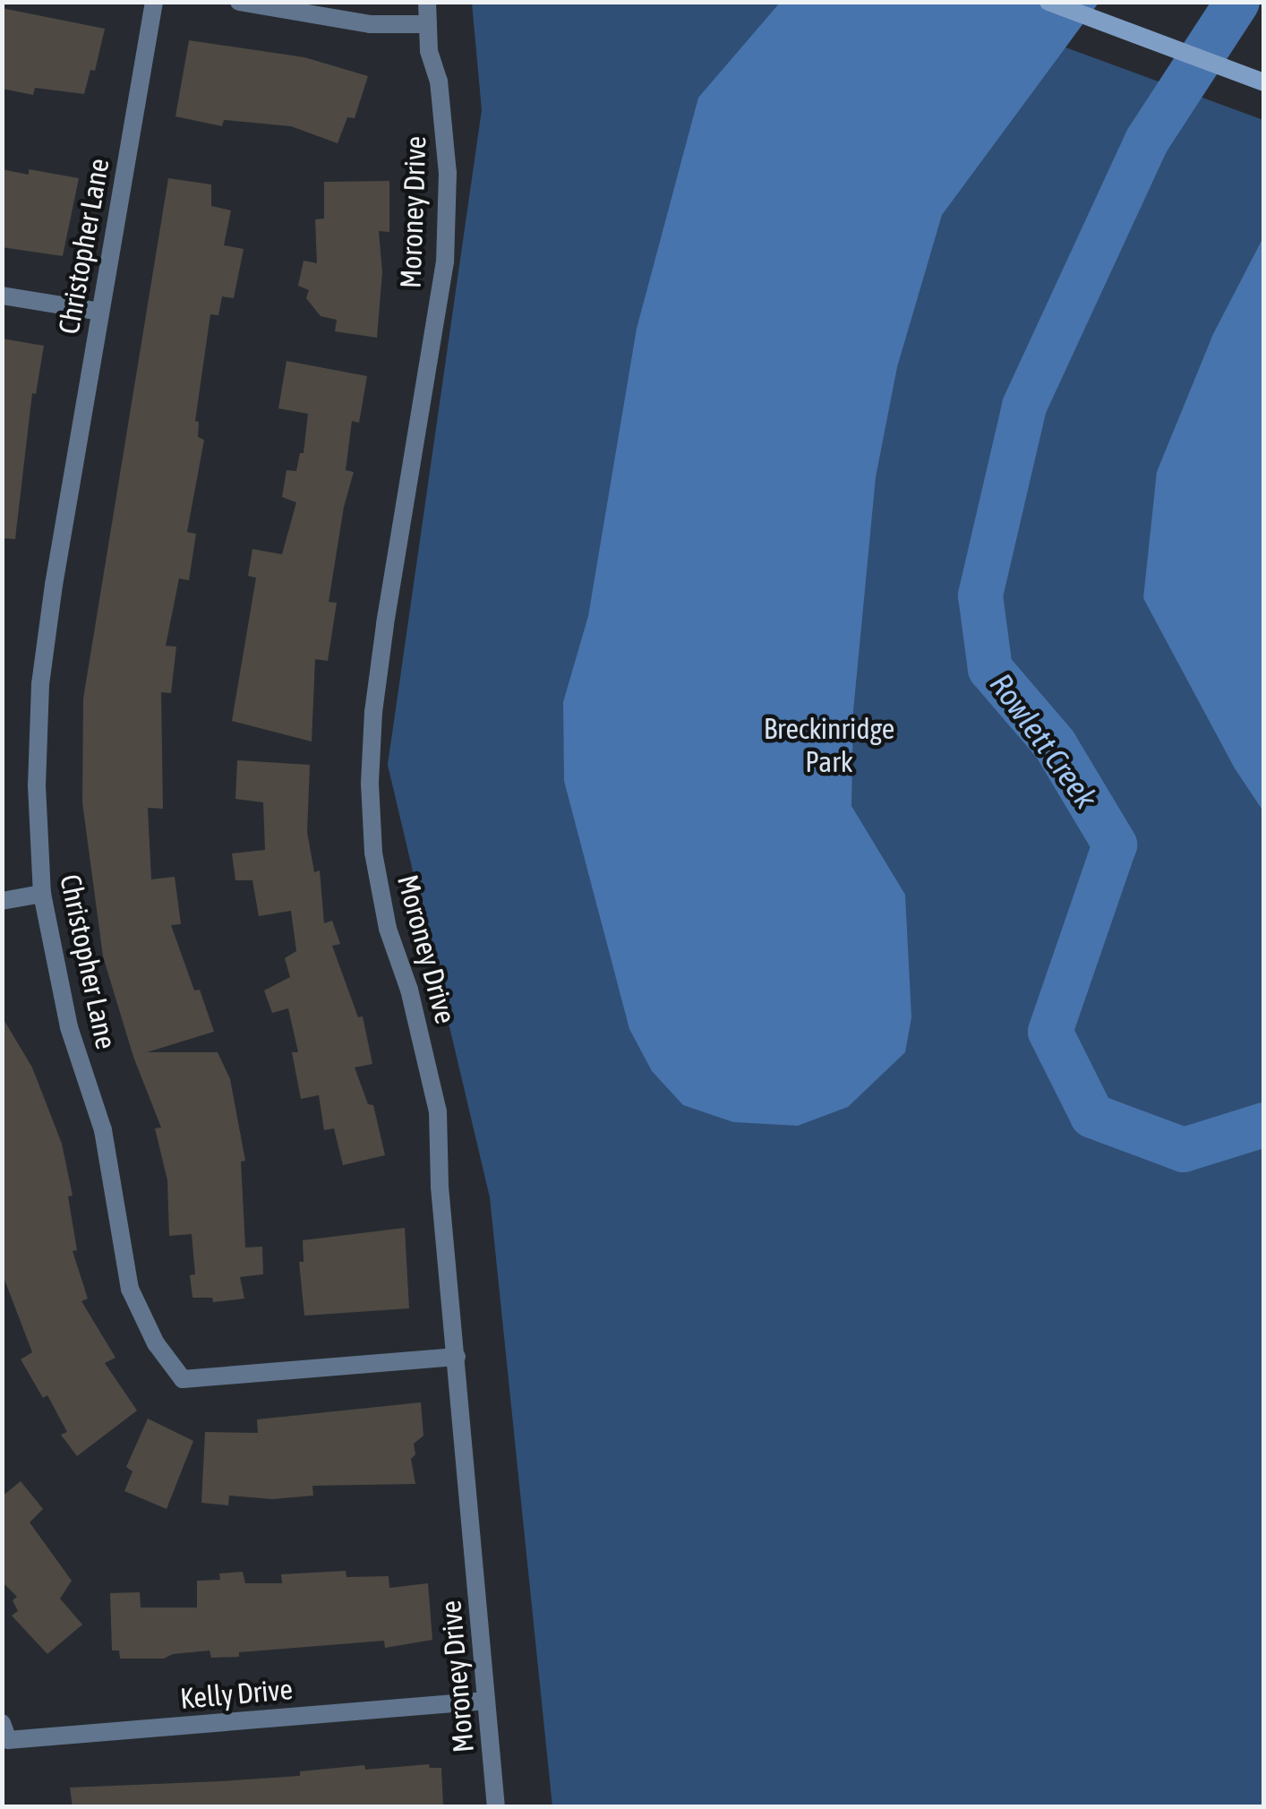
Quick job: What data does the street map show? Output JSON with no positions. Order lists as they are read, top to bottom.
{
  "streets": {
    "street": ["Moroney Drive", "Christopher Lane", "Kelly Drive"]
  },
  "crossings": [
    ["Moroney Drive", "Christopher Lane"],
    ["Moroney Drive", "Kelly Drive"]
  ],
  "water": ["Rowlett Creek"],
  "parks": ["Breckinridge Park"]
}
